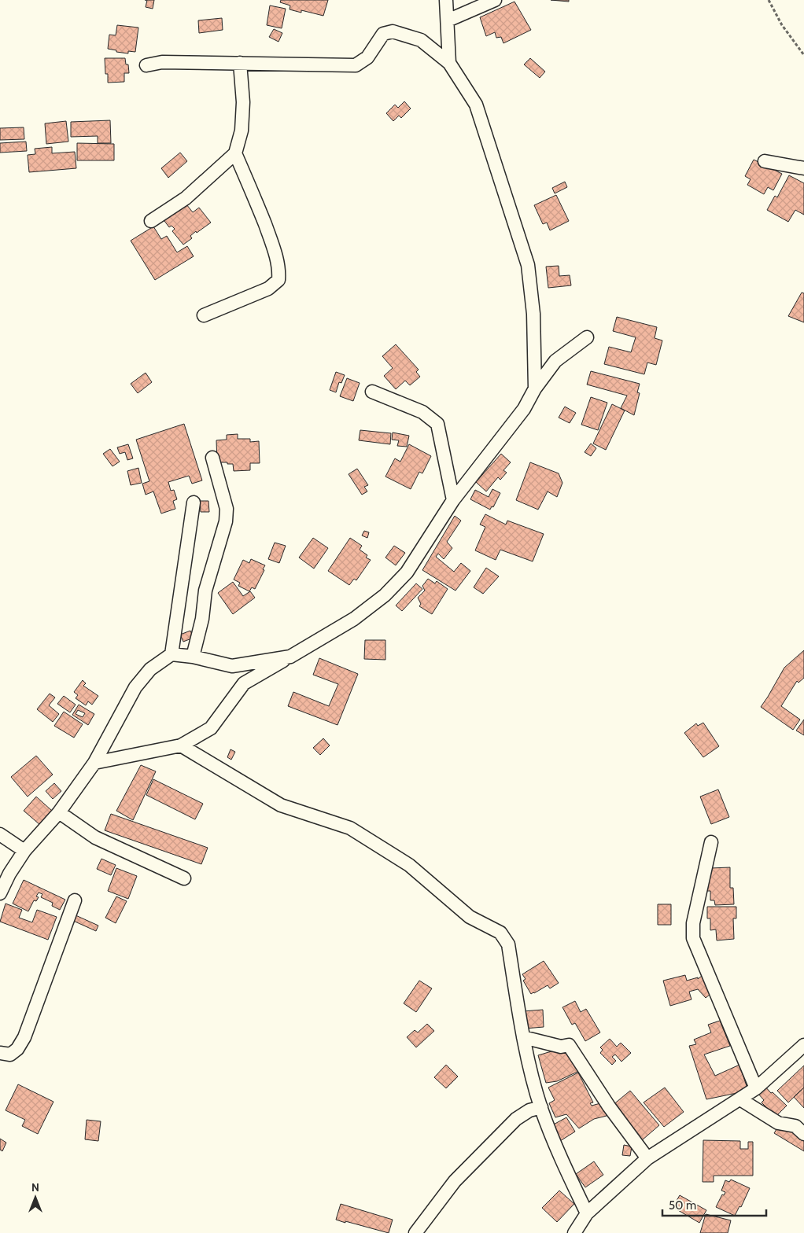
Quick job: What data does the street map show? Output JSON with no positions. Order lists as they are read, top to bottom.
{
  "scale_bar": "50 m",
  "north": "top"
}
